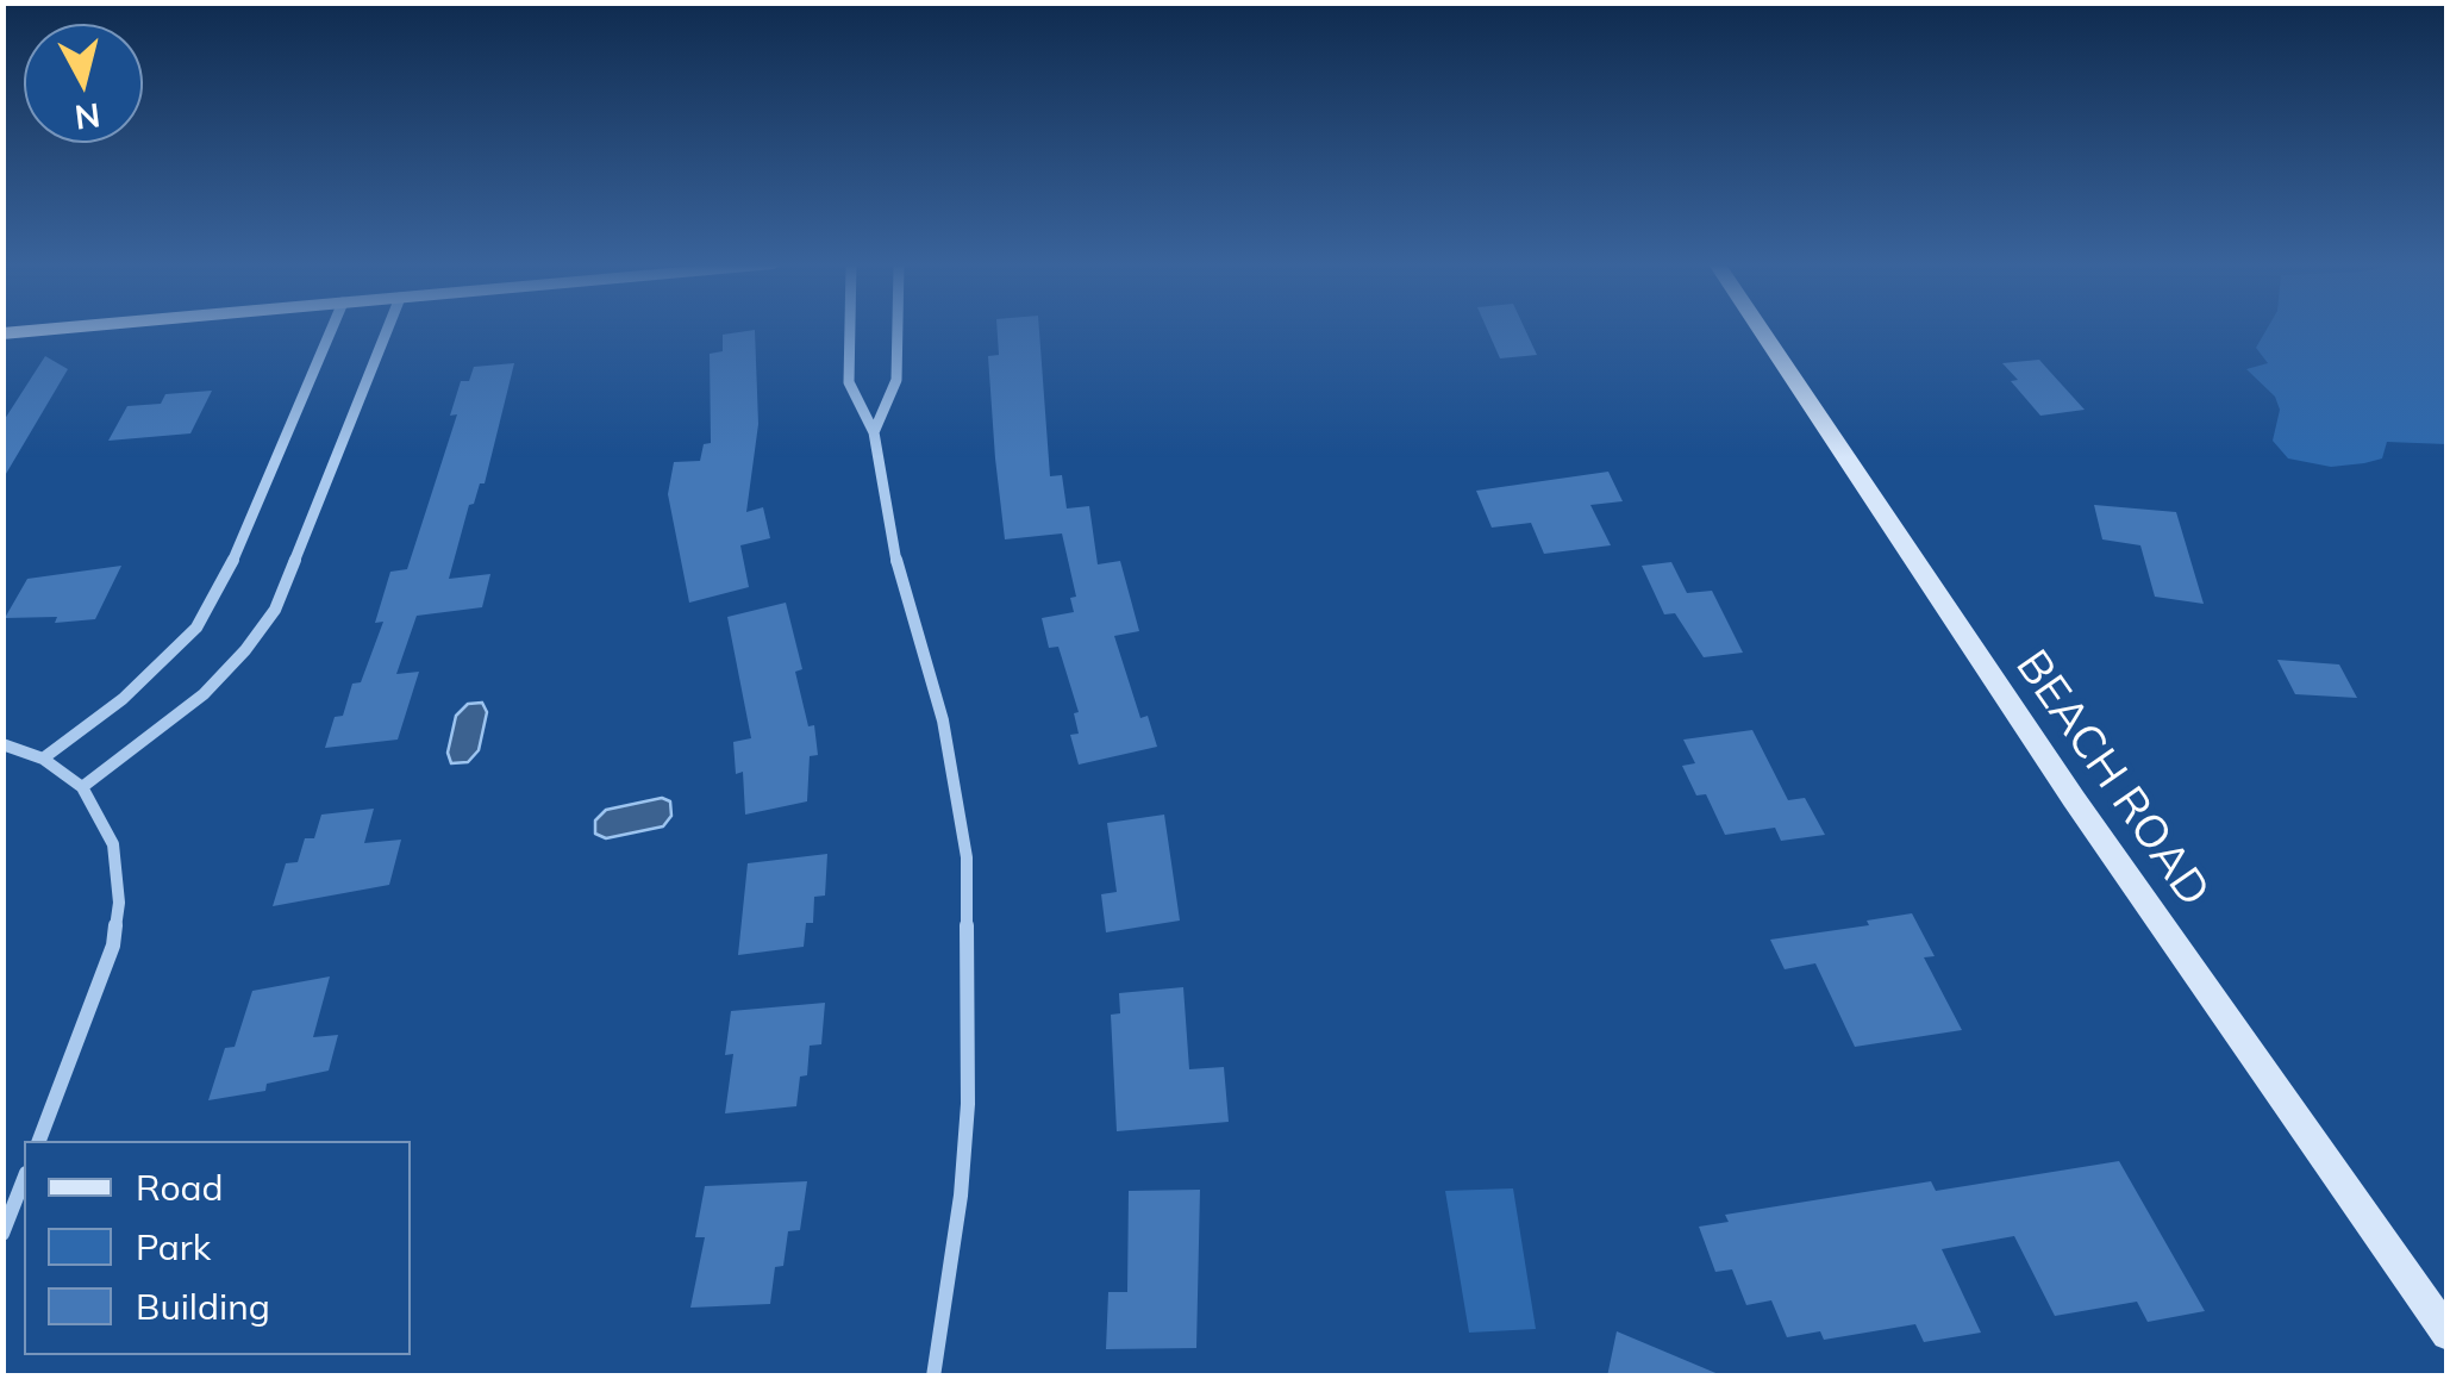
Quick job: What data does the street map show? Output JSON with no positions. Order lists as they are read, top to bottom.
{
  "streets": {
    "street": ["BEACH ROAD"]
  },
  "legend": ["Road", "Park", "Building"],
  "north": "bottom"
}
